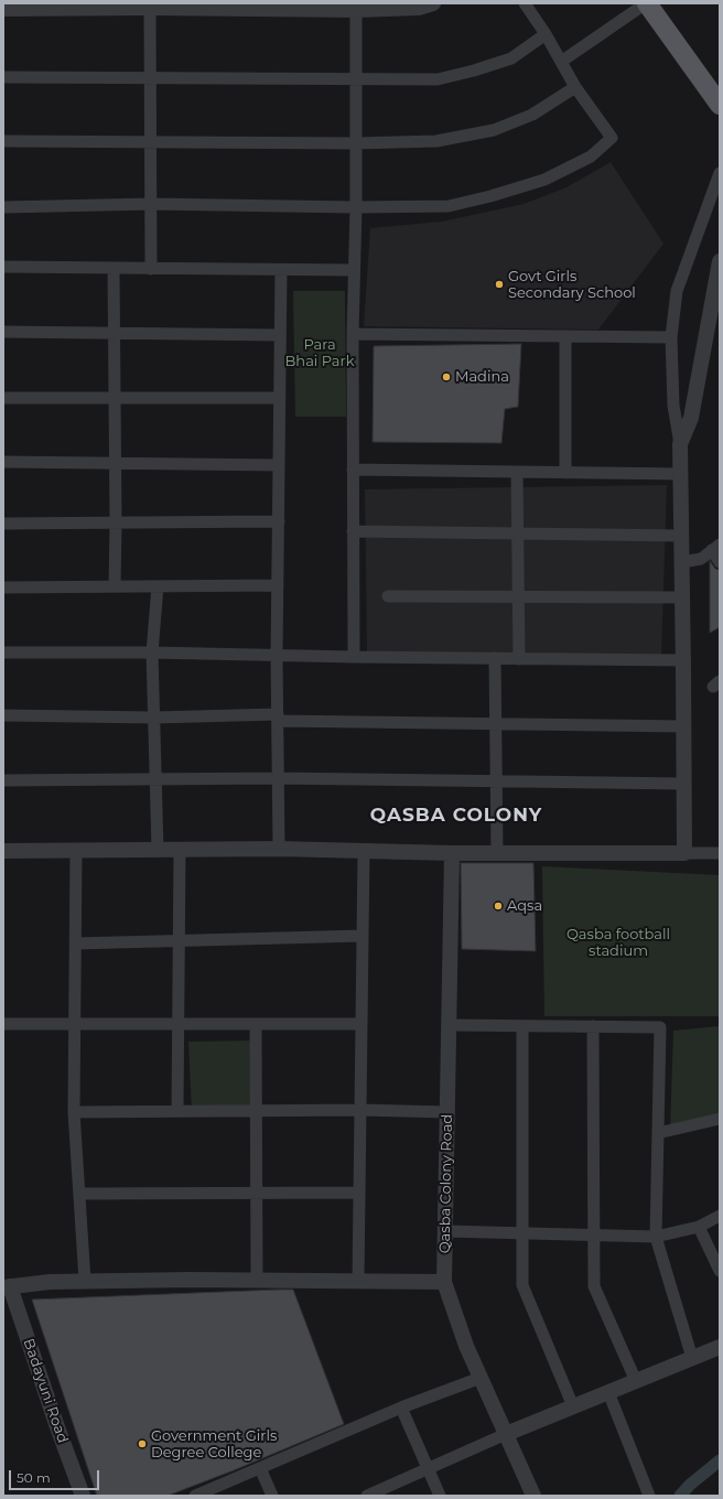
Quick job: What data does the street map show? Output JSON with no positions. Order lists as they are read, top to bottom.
{
  "streets": {
    "street": ["Qasba Colony Road", "Badayuni Road"]
  },
  "districts": ["QASBA COLONY"],
  "parks": ["Para Bhai Park", "Qasba football stadium"],
  "places": [
    "Govt Girls Secondary School",
    "Madina",
    "Aqsa",
    "Government Girls Degree College"
  ],
  "scale_bar": "50 m"
}
